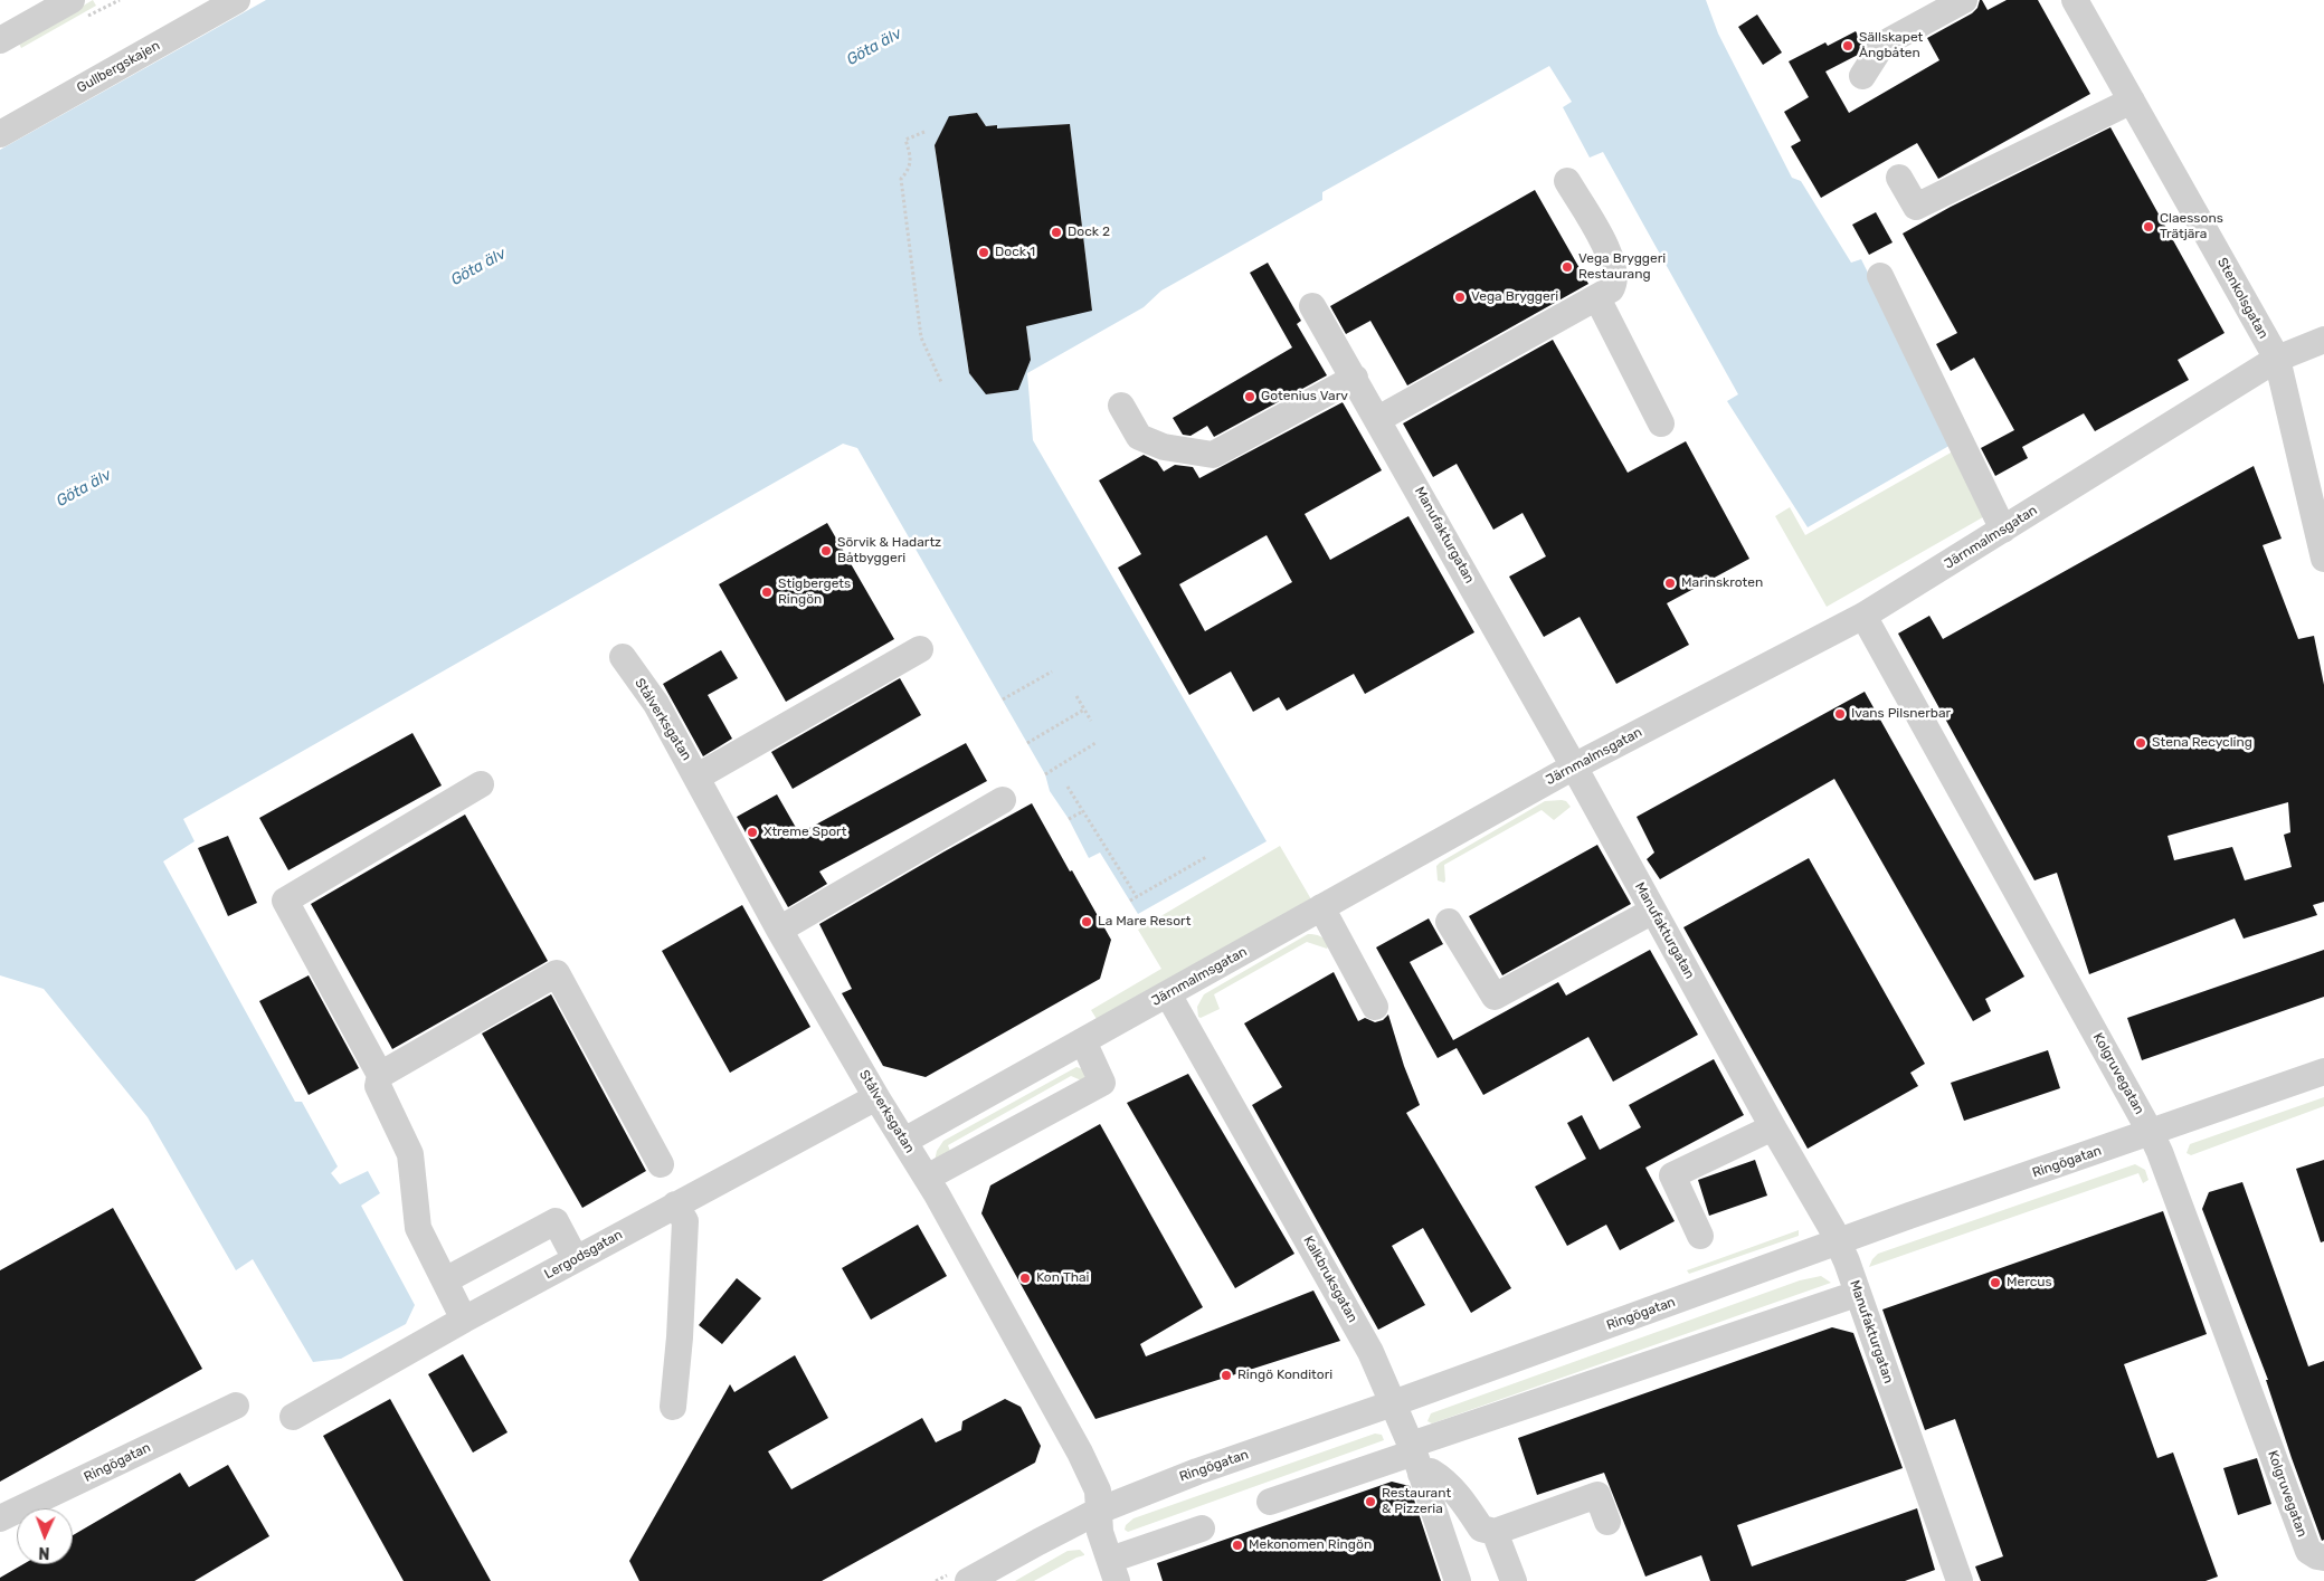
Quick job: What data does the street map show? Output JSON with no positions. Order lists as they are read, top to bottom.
{
  "streets": {
    "street": [
      "Gullbergskajen",
      "Stenkolsgatan",
      "Manufakturgatan",
      "Järnmalmsgatan",
      "Stålverksgatan",
      "Kolgruvegatan",
      "Ringögatan",
      "Lergodsgatan",
      "Kalkbruksgatan"
    ]
  },
  "crossings": [
    ["Stenkolsgatan", "Järnmalmsgatan"],
    ["Manufakturgatan", "Järnmalmsgatan"],
    ["Manufakturgatan", "Ringögatan"],
    ["Järnmalmsgatan", "Stålverksgatan"],
    ["Järnmalmsgatan", "Kolgruvegatan"],
    ["Järnmalmsgatan", "Kalkbruksgatan"],
    ["Stålverksgatan", "Ringögatan"],
    ["Stålverksgatan", "Lergodsgatan"],
    ["Kolgruvegatan", "Ringögatan"],
    ["Ringögatan", "Kalkbruksgatan"]
  ],
  "water": ["Göta älv"],
  "places": [
    "Sällskapet Ångbåten",
    "Claessons Trätjära",
    "Dock 2",
    "Dock 1",
    "Vega Bryggeri Restaurang",
    "Vega Bryggeri",
    "Gotenius Varv",
    "Sörvik & Hadartz Båtbyggeri",
    "Marinskroten",
    "Stigbergets Ringön",
    "Ivans Pilsnerbar",
    "Stena Recycling",
    "Xtreme Sport",
    "La Mare Resort",
    "Kon Thai",
    "Mercus",
    "Ringö Konditori",
    "Restaurant & Pizzeria",
    "Mekonomen Ringön"
  ],
  "north": "bottom"
}
